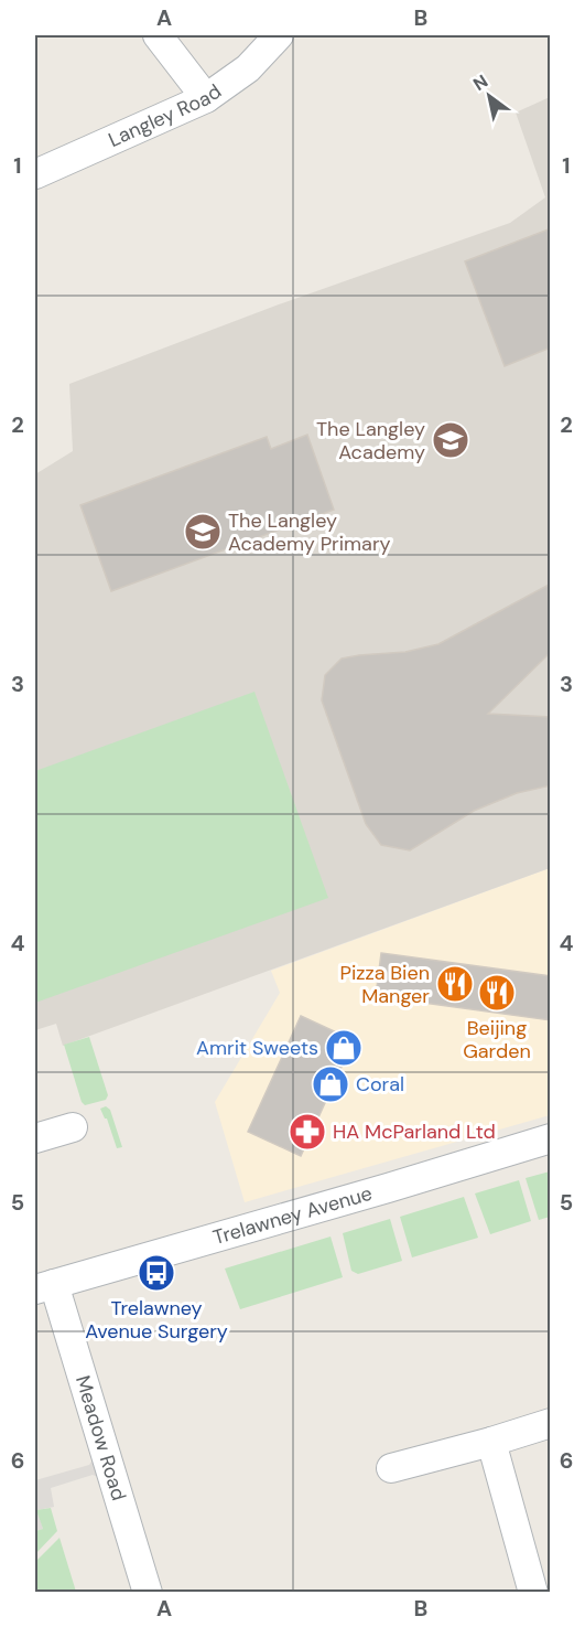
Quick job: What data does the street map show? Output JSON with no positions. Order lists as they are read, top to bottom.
{
  "streets": {
    "street": ["Langley Road", "Trelawney Avenue", "Meadow Road"]
  },
  "crossings": [
    ["Trelawney Avenue", "Meadow Road"]
  ],
  "places": {
    "school or university": ["The Langley Academy", "The Langley Academy Primary"],
    "restaurant": ["Pizza Bien Manger", "Beijing Garden"],
    "shop": ["Amrit Sweets", "Coral"],
    "pharmacy": ["HA McParland Ltd"],
    "bus stop": ["Trelawney Avenue Surgery"]
  },
  "north": "top left",
  "grid": {
    "columns": ["A", "B"],
    "rows": [
      "1",
      "2",
      "3",
      "4",
      "5",
      "6"
    ]
  }
}
